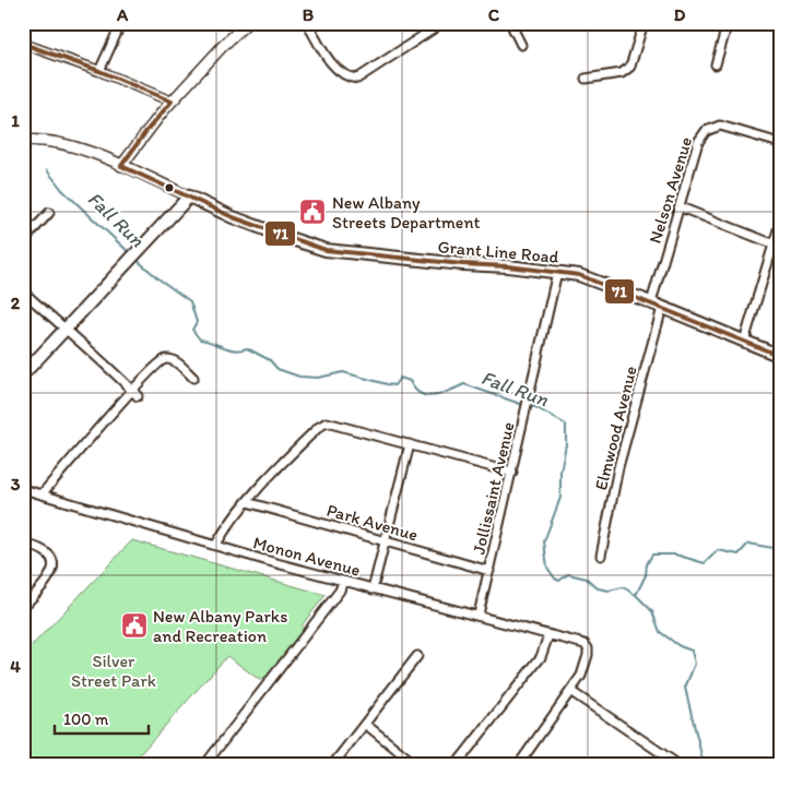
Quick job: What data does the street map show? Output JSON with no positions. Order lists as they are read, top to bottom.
{
  "streets": {
    "main road": ["Grant Line Road"],
    "street": [
      "Nelson Avenue",
      "Elmwood Avenue",
      "Jollissaint Avenue",
      "Park Avenue",
      "Monon Avenue"
    ]
  },
  "crossings": [
    ["Nelson Avenue", "Grant Line Road"],
    ["Grant Line Road", "Elmwood Avenue"],
    ["Grant Line Road", "Jollissaint Avenue"],
    ["Jollissaint Avenue", "Park Avenue"],
    ["Jollissaint Avenue", "Monon Avenue"]
  ],
  "water": ["Fall Run"],
  "parks": ["Silver Street Park"],
  "places": {
    "public building": ["New Albany Streets Department", "New Albany Parks and Recreation"]
  },
  "lines": ["transit line 71"],
  "scale_bar": "100 m",
  "grid": {
    "columns": [
      "A",
      "B",
      "C",
      "D"
    ],
    "rows": [
      "1",
      "2",
      "3",
      "4"
    ]
  }
}
